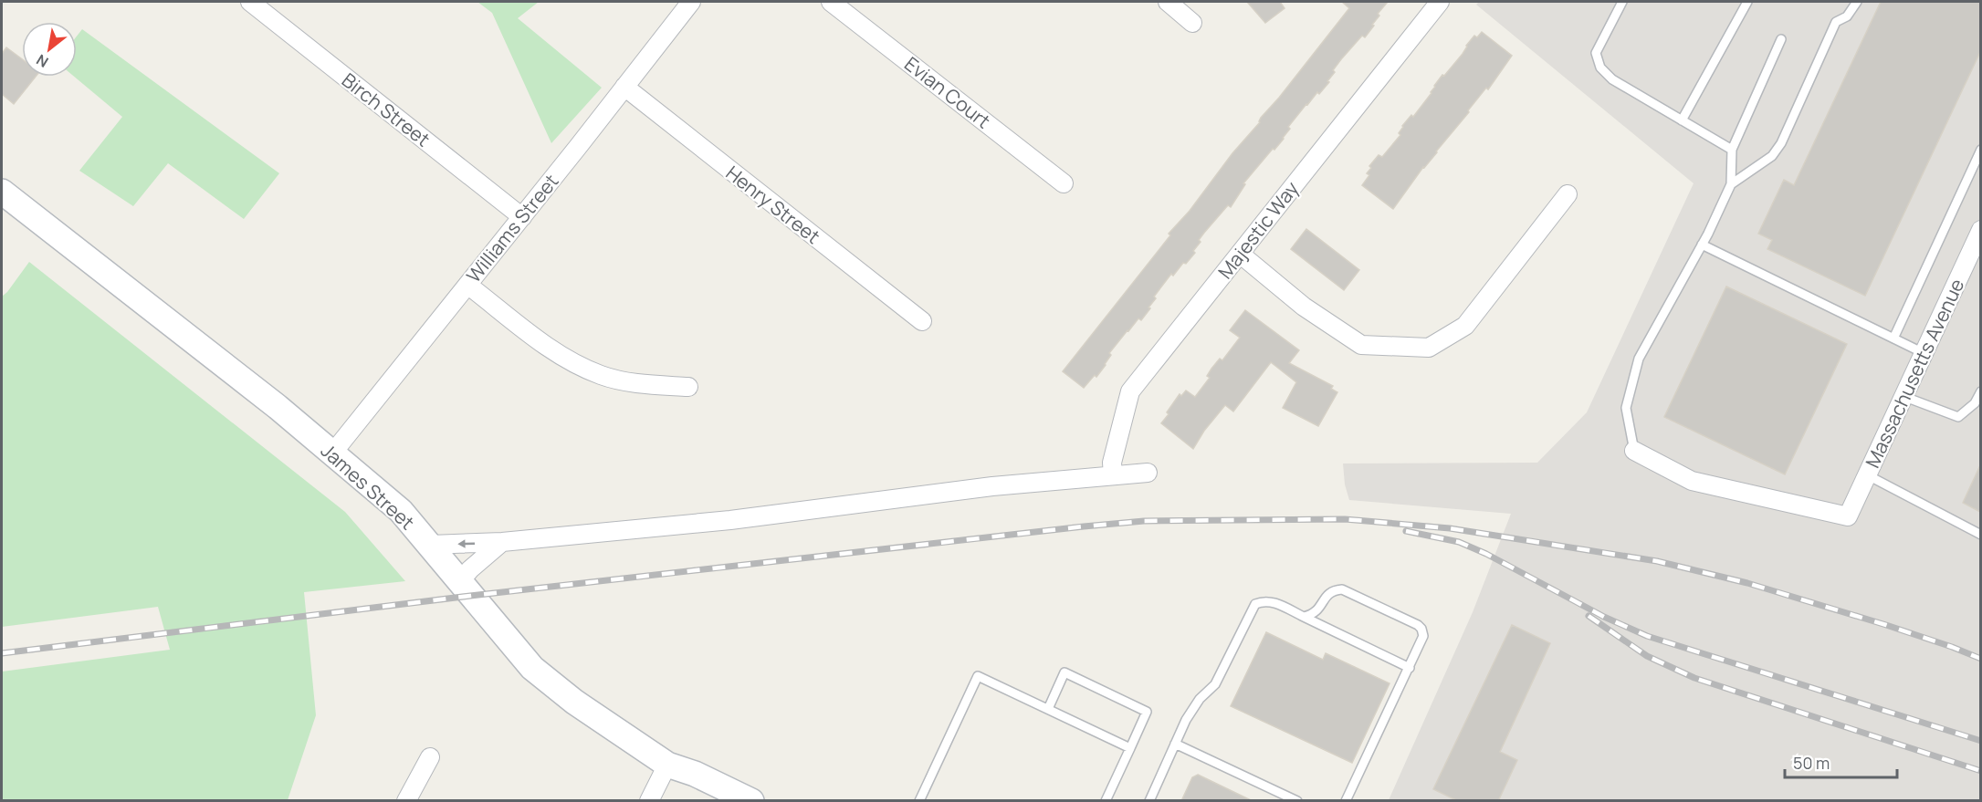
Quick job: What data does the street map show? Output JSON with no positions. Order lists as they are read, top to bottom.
{
  "streets": {
    "street": [
      "Evian Court",
      "Birch Street",
      "Henry Street",
      "Williams Street",
      "Majestic Way",
      "Massachusetts Avenue",
      "James Street"
    ]
  },
  "crossings": [
    ["Birch Street", "Williams Street"],
    ["Henry Street", "Williams Street"],
    ["Williams Street", "James Street"]
  ],
  "scale_bar": "50 m",
  "north": "bottom left"
}
